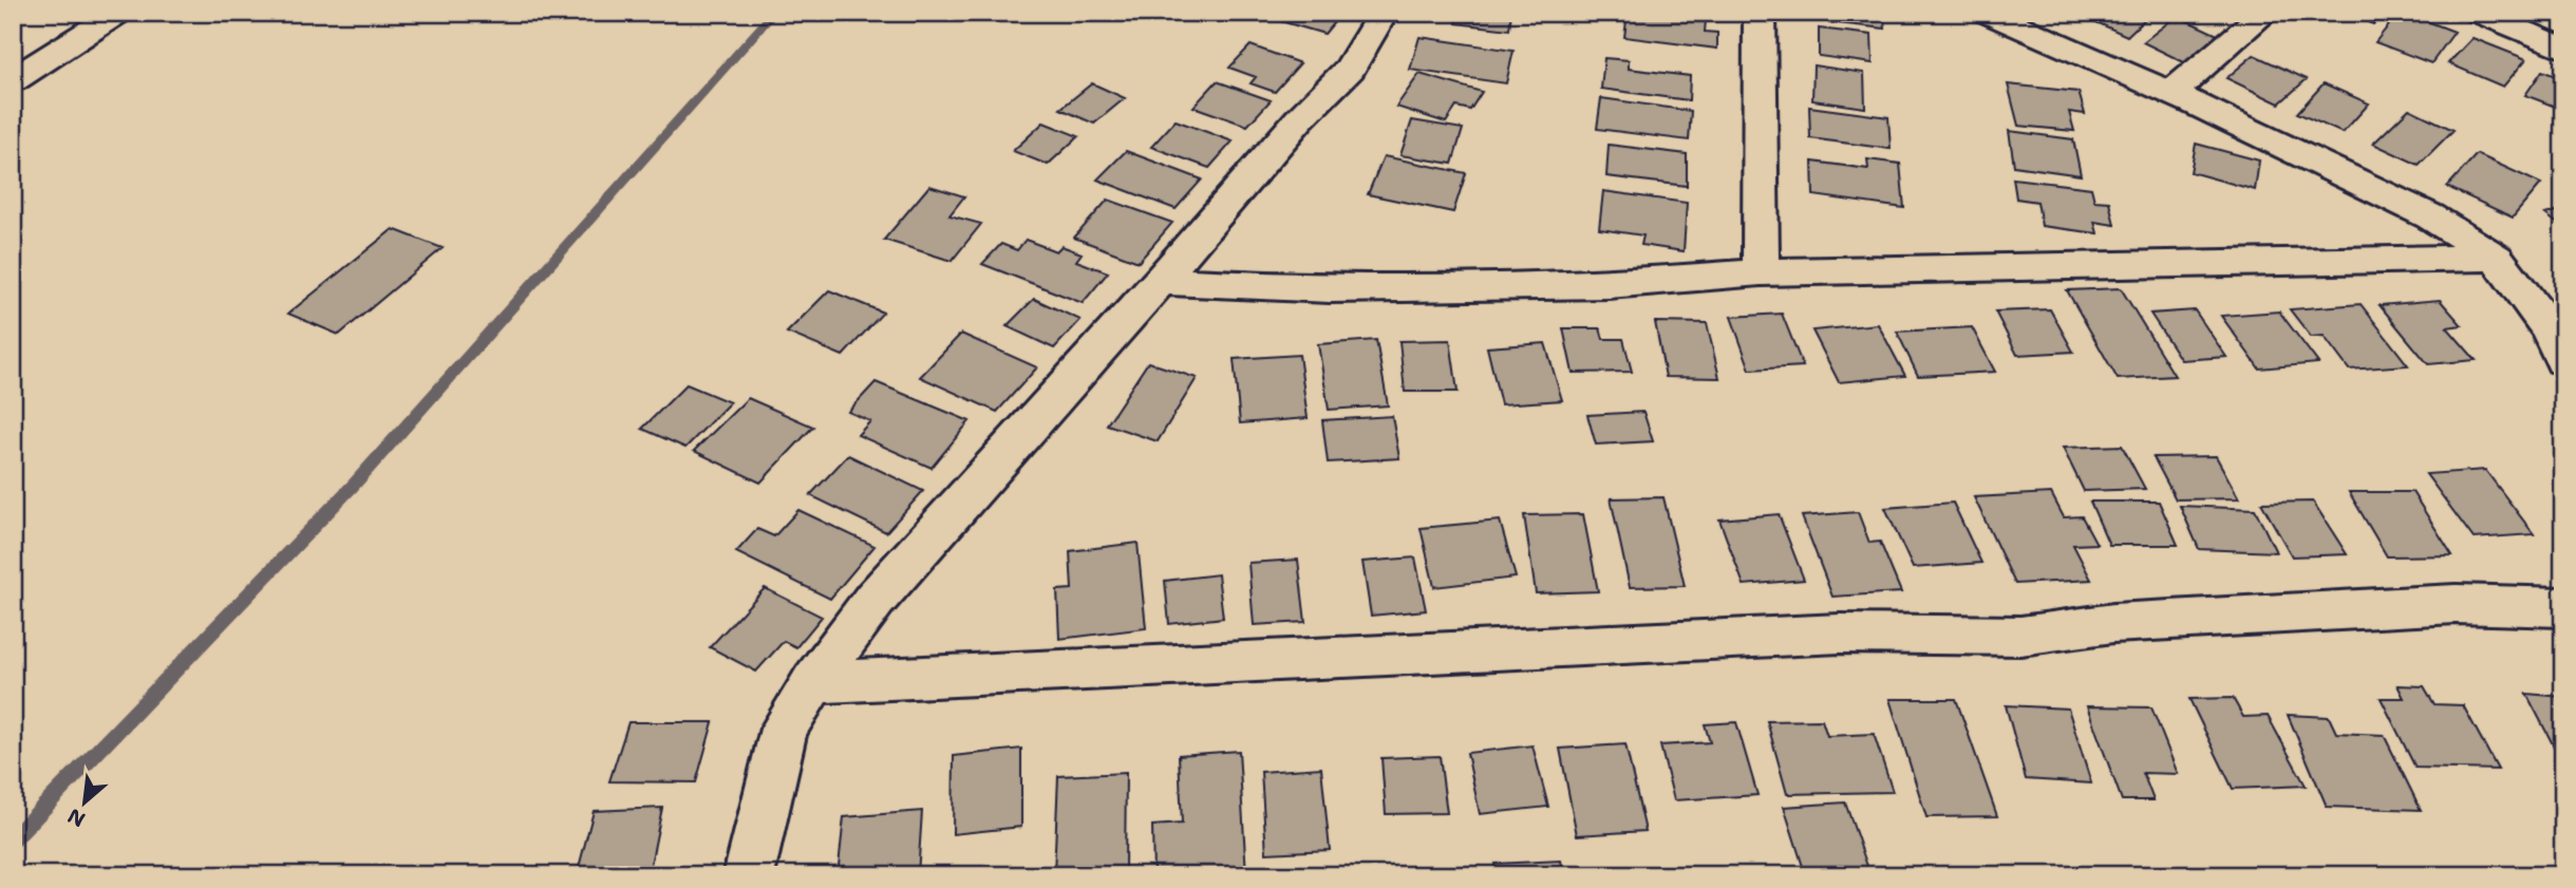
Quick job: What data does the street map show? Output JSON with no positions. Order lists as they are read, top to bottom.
{
  "north": "bottom left"
}
